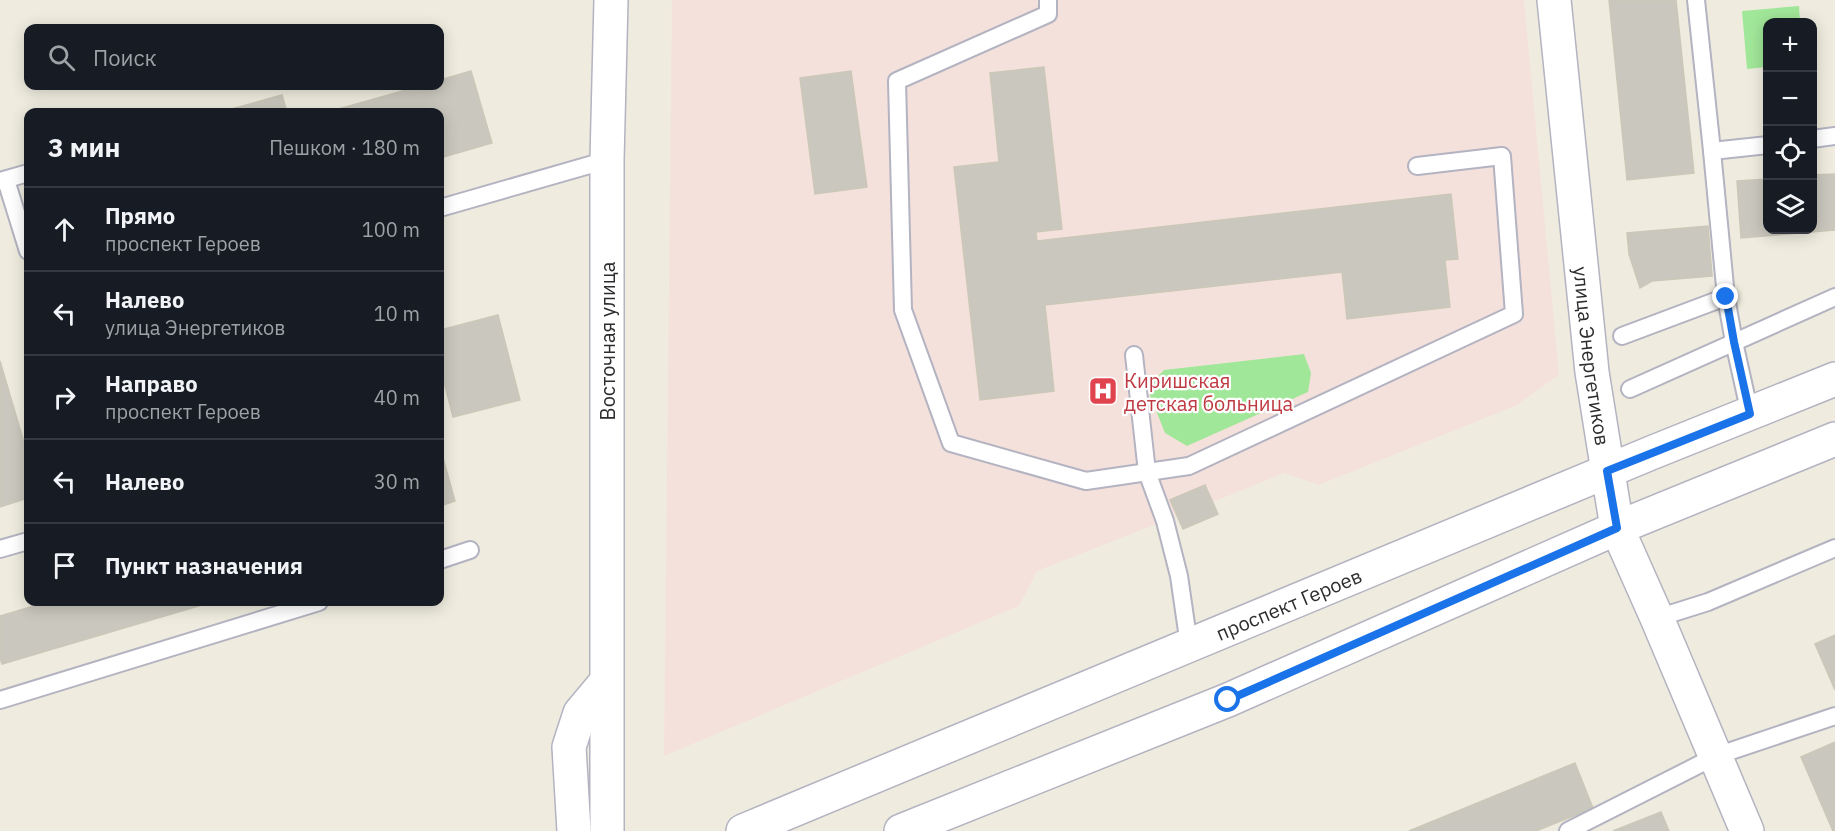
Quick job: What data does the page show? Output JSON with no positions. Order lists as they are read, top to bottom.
{
  "streets": {
    "main road": ["Восточная улица", "улица Энергетиков", "проспект Героев"]
  },
  "crossings": [
    ["улица Энергетиков", "проспект Героев"]
  ],
  "places": {
    "hospital": ["Киришская детская больница"]
  },
  "page": {
    "map_buttons": ["+", "−"],
    "search": "Поиск",
    "heading": ["3 мин", "Пешком · 180 m"],
    "list": [
      ["Прямо", "проспект Героев", "100 m"],
      ["Налево", "улица Энергетиков", "10 m"],
      ["Направо", "проспект Героев", "40 m"],
      ["Налево", "30 m"],
      "Пункт назначения"
    ]
  }
}
